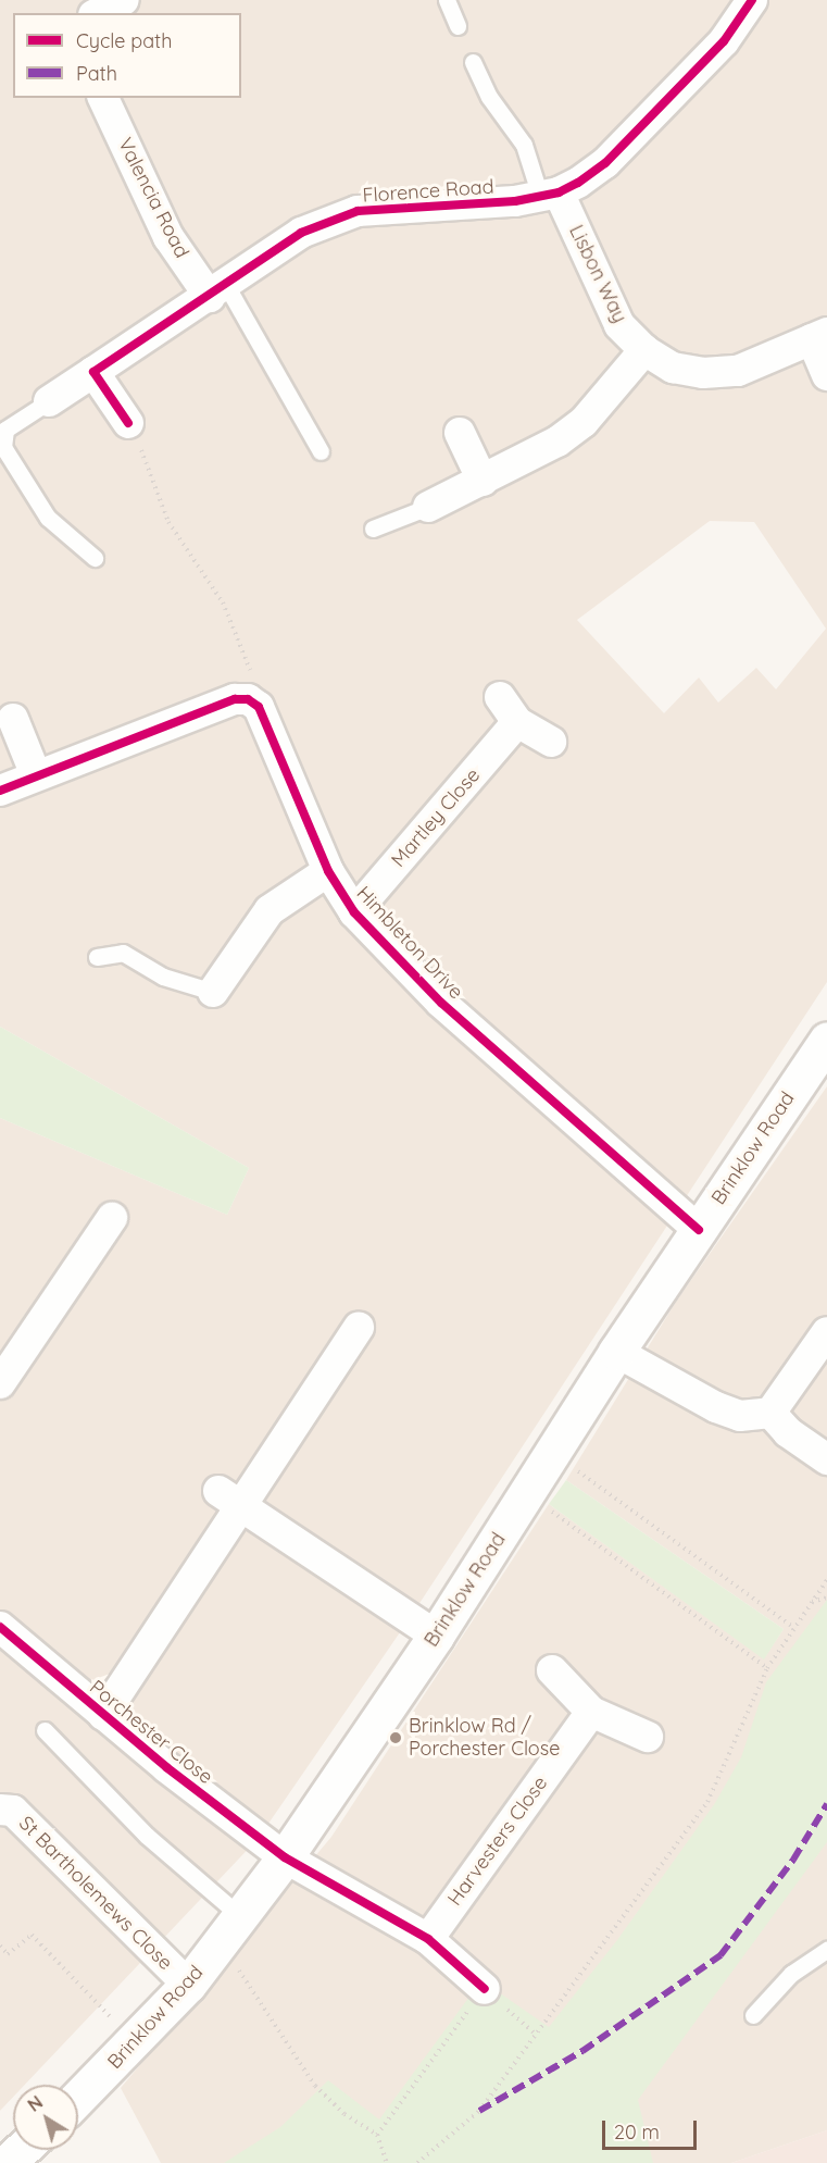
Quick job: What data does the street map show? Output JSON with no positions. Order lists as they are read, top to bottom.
{
  "streets": {
    "main road": ["Brinklow Road"],
    "street": [
      "Florence Road",
      "Valencia Road",
      "Lisbon Way",
      "Martley Close",
      "Himbleton Drive",
      "Porchester Close",
      "Harvesters Close",
      "St Bartholemews Close"
    ]
  },
  "crossings": [
    ["Florence Road", "Valencia Road"],
    ["Florence Road", "Lisbon Way"],
    ["Martley Close", "Himbleton Drive"],
    ["Himbleton Drive", "Brinklow Road"],
    ["Brinklow Road", "Porchester Close"],
    ["Brinklow Road", "St Bartholemews Close"]
  ],
  "places": ["Brinklow Rd / Porchester Close"],
  "legend": ["Cycle path", "Path"],
  "scale_bar": "20 m",
  "north": "top left"
}
